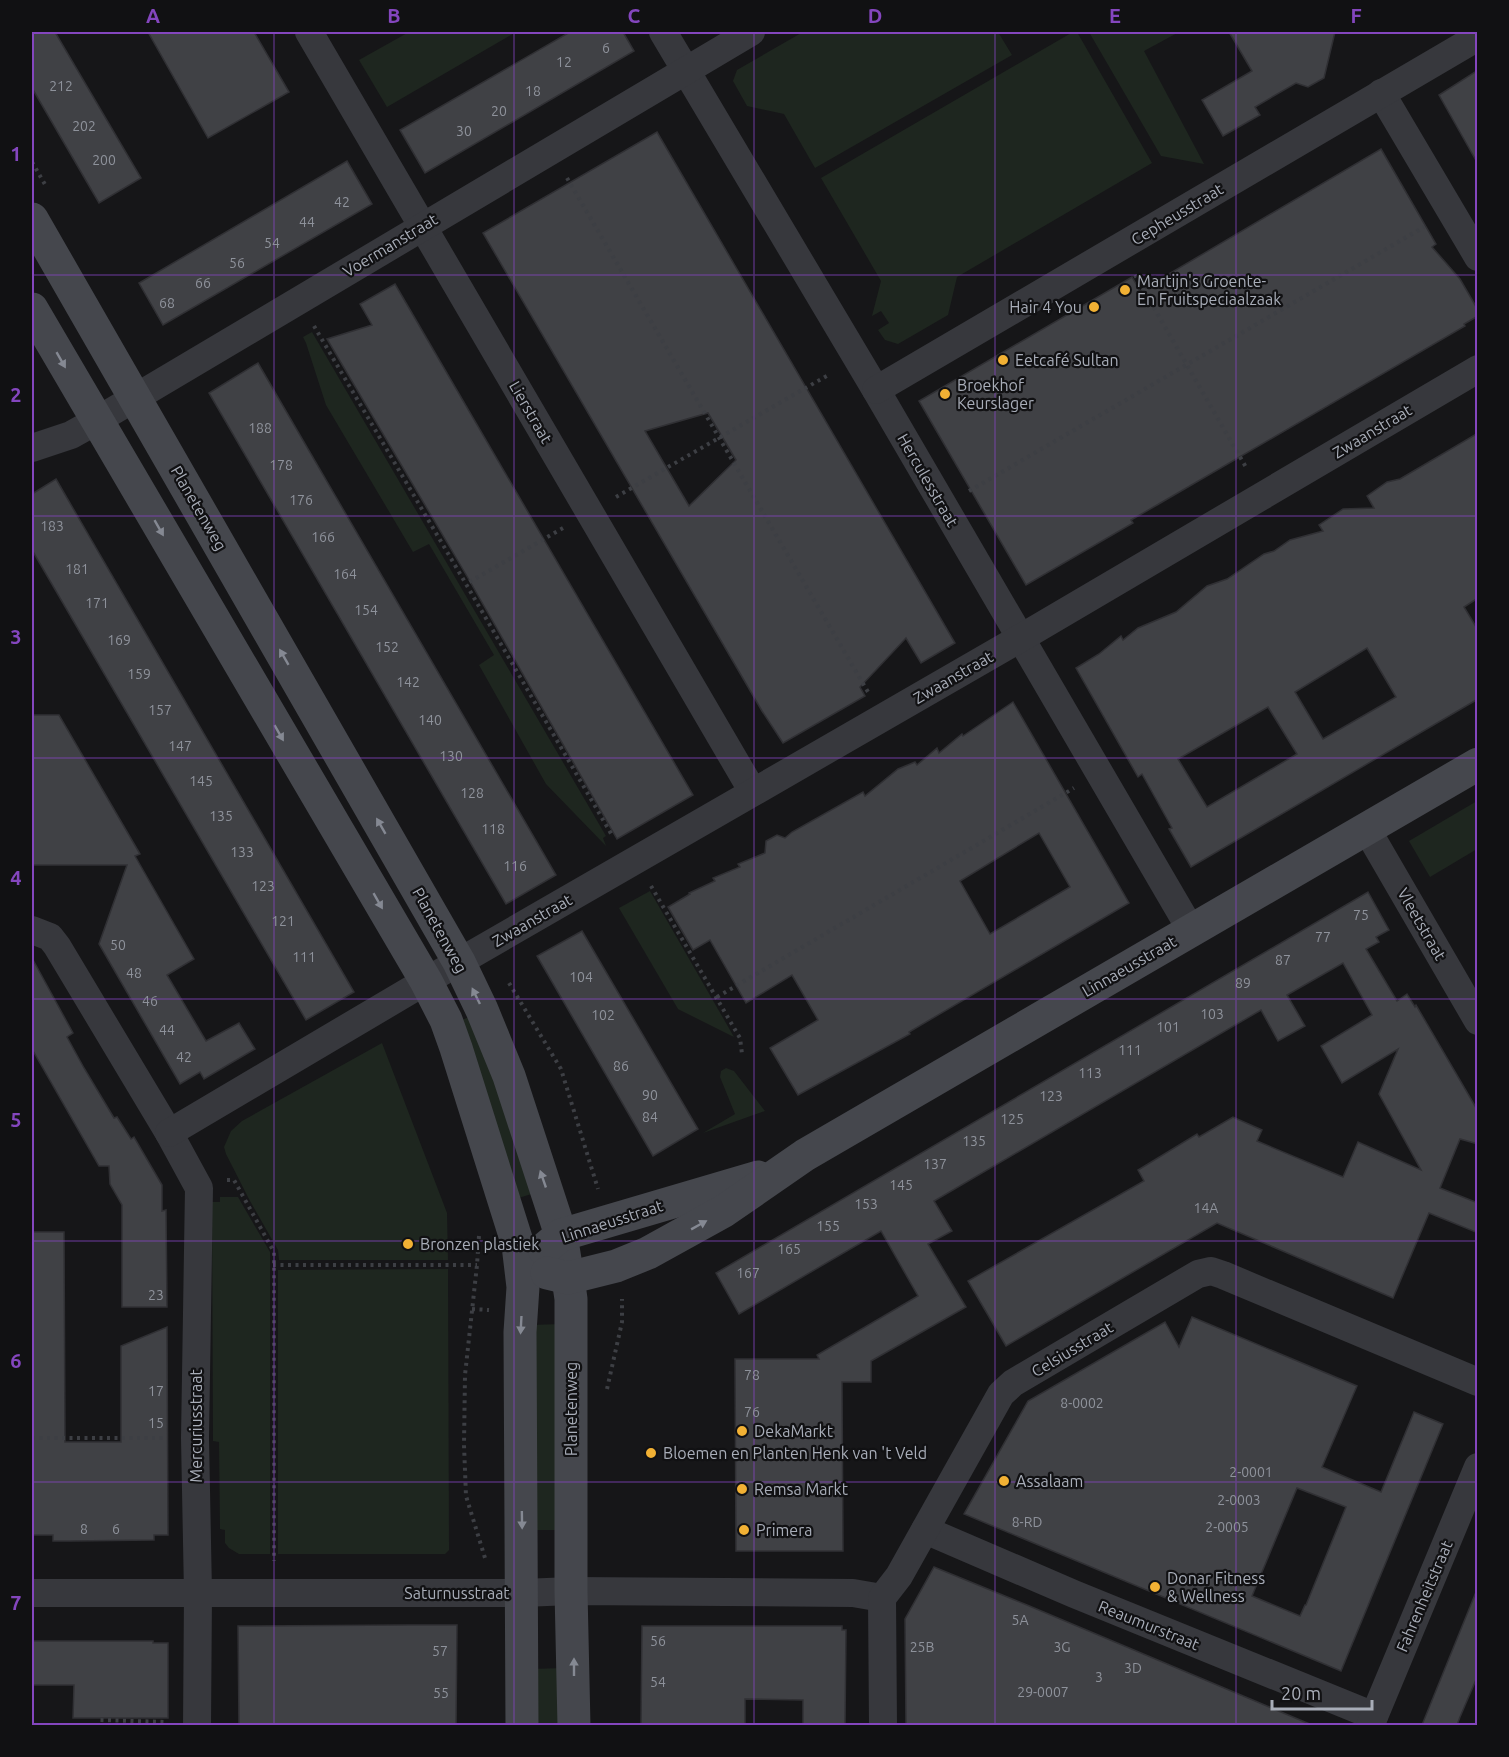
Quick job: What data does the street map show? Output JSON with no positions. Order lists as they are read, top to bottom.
{
  "streets": {
    "main road": ["Planetenweg", "Linnaeusstraat"],
    "street": [
      "Cepheusstraat",
      "Voermanstraat",
      "Lierstraat",
      "Zwaanstraat",
      "Herculesstraat",
      "Vleetstraat",
      "Celsiusstraat",
      "Mercuriusstraat",
      "Saturnusstraat",
      "Fahrenheitstraat",
      "Reaumurstraat"
    ]
  },
  "crossings": [
    ["Cepheusstraat", "Herculesstraat"],
    ["Voermanstraat", "Lierstraat"],
    ["Voermanstraat", "Herculesstraat"],
    ["Voermanstraat", "Planetenweg"],
    ["Lierstraat", "Zwaanstraat"],
    ["Zwaanstraat", "Herculesstraat"],
    ["Zwaanstraat", "Planetenweg"],
    ["Herculesstraat", "Linnaeusstraat"],
    ["Planetenweg", "Linnaeusstraat"],
    ["Planetenweg", "Saturnusstraat"],
    ["Vleetstraat", "Linnaeusstraat"],
    ["Celsiusstraat", "Saturnusstraat"],
    ["Celsiusstraat", "Reaumurstraat"],
    ["Mercuriusstraat", "Saturnusstraat"],
    ["Fahrenheitstraat", "Reaumurstraat"]
  ],
  "places": [
    "Martijn's Groente- En Fruitspeciaalzaak",
    "Hair 4 You",
    "Eetcafé Sultan",
    "Broekhof Keurslager",
    "Bronzen plastiek",
    "DekaMarkt",
    "Bloemen en Planten Henk van 't Veld",
    "Assalaam",
    "Remsa Markt",
    "Primera",
    "Donar Fitness & Wellness"
  ],
  "house_numbers": [
    "6",
    "12",
    "212",
    "18",
    "20",
    "202",
    "30",
    "200",
    "42",
    "44",
    "54",
    "56",
    "66",
    "68",
    "188",
    "178",
    "176",
    "183",
    "166",
    "181",
    "164",
    "171",
    "154",
    "169",
    "152",
    "159",
    "142",
    "157",
    "140",
    "147",
    "130",
    "145",
    "128",
    "135",
    "118",
    "133",
    "116",
    "123",
    "75",
    "121",
    "77",
    "50",
    "111",
    "87",
    "48",
    "104",
    "89",
    "46",
    "103",
    "102",
    "101",
    "44",
    "111",
    "42",
    "86",
    "113",
    "90",
    "123",
    "84",
    "125",
    "135",
    "137",
    "145",
    "153",
    "14A",
    "155",
    "165",
    "167",
    "23",
    "78",
    "17",
    "8-0002",
    "76",
    "15",
    "2-0001",
    "2-0003",
    "8-RD",
    "2-0005",
    "8",
    "6",
    "5A",
    "56",
    "25B",
    "3G",
    "57",
    "3D",
    "3",
    "54",
    "29-0007",
    "55"
  ],
  "scale_bar": "20 m",
  "grid": {
    "columns": [
      "A",
      "B",
      "C",
      "D",
      "E",
      "F"
    ],
    "rows": [
      "1",
      "2",
      "3",
      "4",
      "5",
      "6",
      "7"
    ]
  }
}
